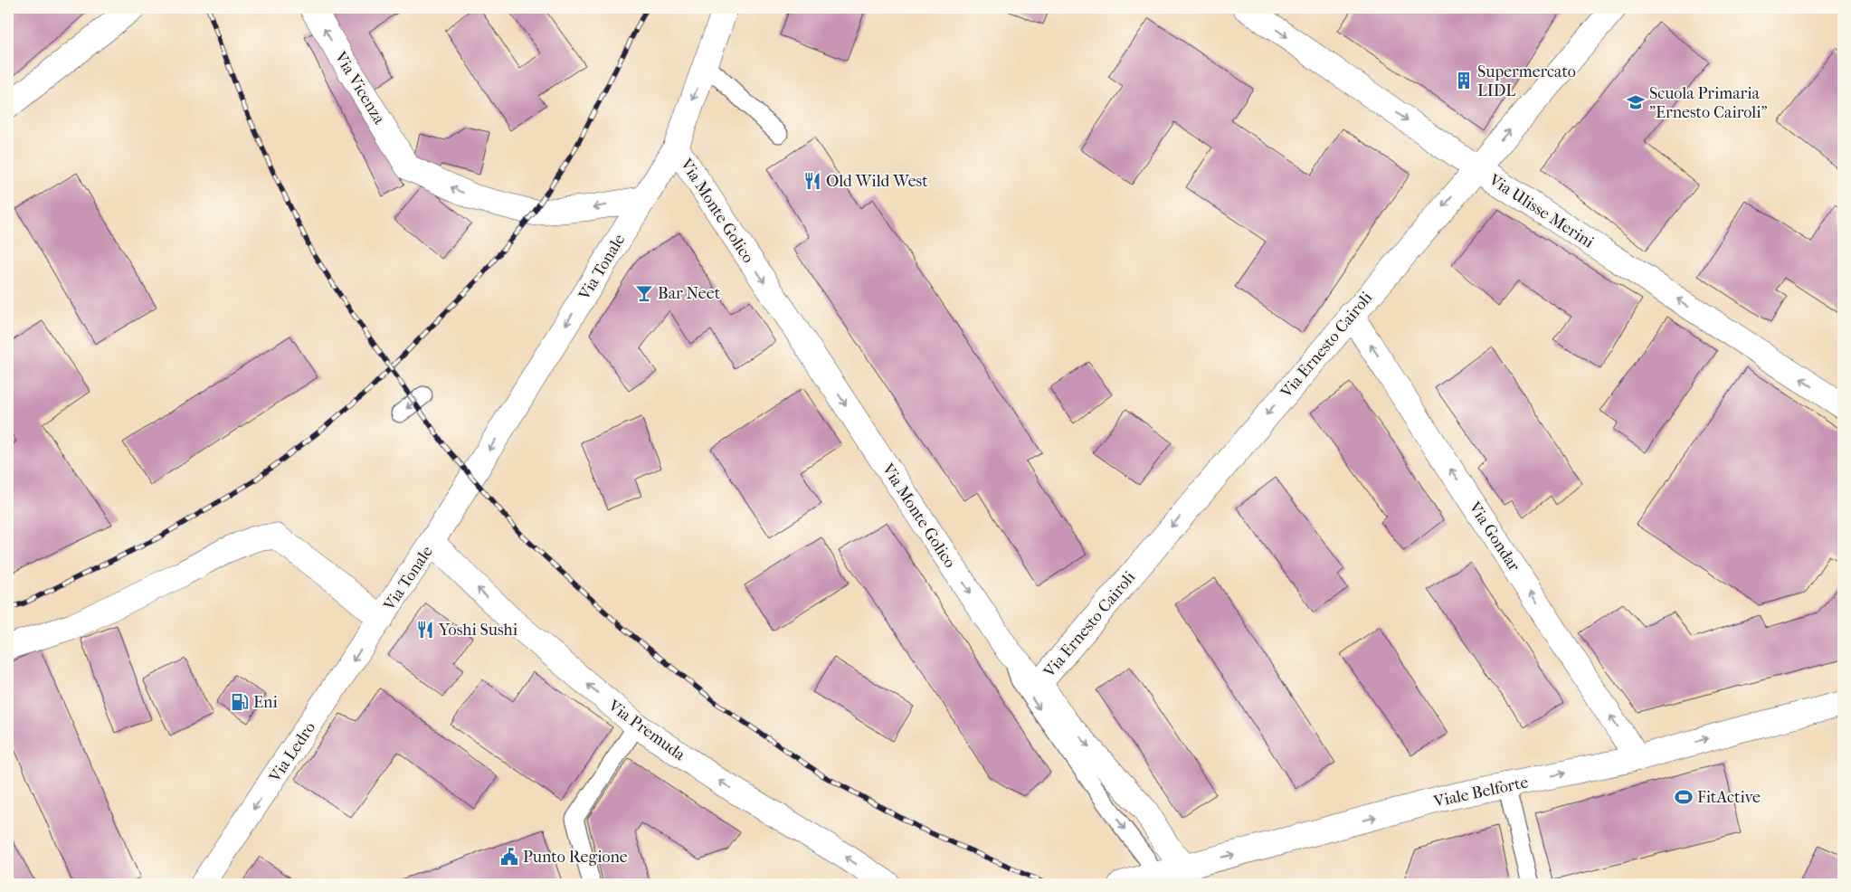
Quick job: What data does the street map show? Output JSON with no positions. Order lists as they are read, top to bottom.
{
  "streets": {
    "street": [
      "Via Vicenza",
      "Via Monte Golico",
      "Via Ulisse Merini",
      "Via Tonale",
      "Via Ernesto Cairoli",
      "Via Gondar",
      "Via Premuda",
      "Via Ledro",
      "Viale Belforte"
    ]
  },
  "crossings": [
    ["Via Vicenza", "Via Tonale"],
    ["Via Monte Golico", "Via Tonale"],
    ["Via Monte Golico", "Via Ernesto Cairoli"],
    ["Via Monte Golico", "Viale Belforte"],
    ["Via Ulisse Merini", "Via Ernesto Cairoli"],
    ["Via Tonale", "Via Premuda"],
    ["Via Tonale", "Via Ledro"],
    ["Via Ernesto Cairoli", "Via Gondar"],
    ["Via Gondar", "Viale Belforte"]
  ],
  "one_way": [
    "Via Vicenza",
    "Via Monte Golico",
    "Via Tonale",
    "Via Gondar",
    "Via Premuda",
    "Via Ledro",
    "Viale Belforte"
  ],
  "places": {
    "building": ["Supermercato LIDL"],
    "school or university": ["Scuola Primaria \"Ernesto Cairoli\""],
    "restaurant": ["Old Wild West", "Yoshi Sushi"],
    "bar": ["Bar Neet"],
    "fuel station": ["Eni"],
    "sports": ["FitActive"],
    "public building": ["Punto Regione"]
  }
}
